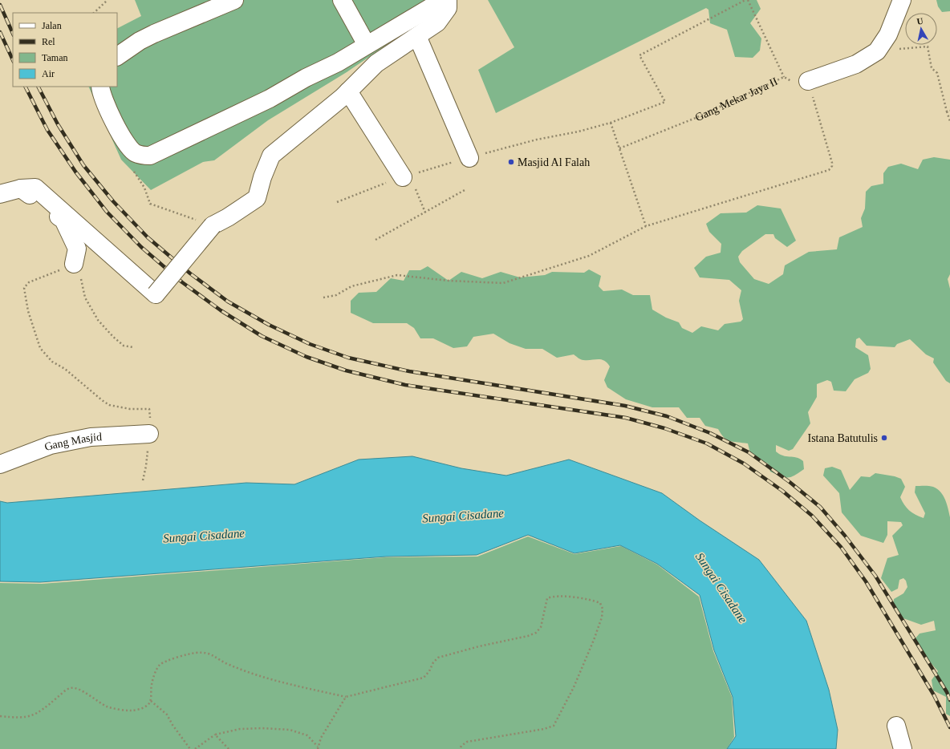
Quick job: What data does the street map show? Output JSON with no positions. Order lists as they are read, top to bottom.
{
  "streets": {
    "street": ["Gang Masjid"],
    "path": ["Gang Mekar Jaya II"]
  },
  "water": ["Sungai Cisadane"],
  "places": ["Masjid Al Falah", "Istana Batutulis"],
  "legend": [
    "Jalan",
    "Rel",
    "Taman",
    "Air"
  ],
  "north": "top"
}
